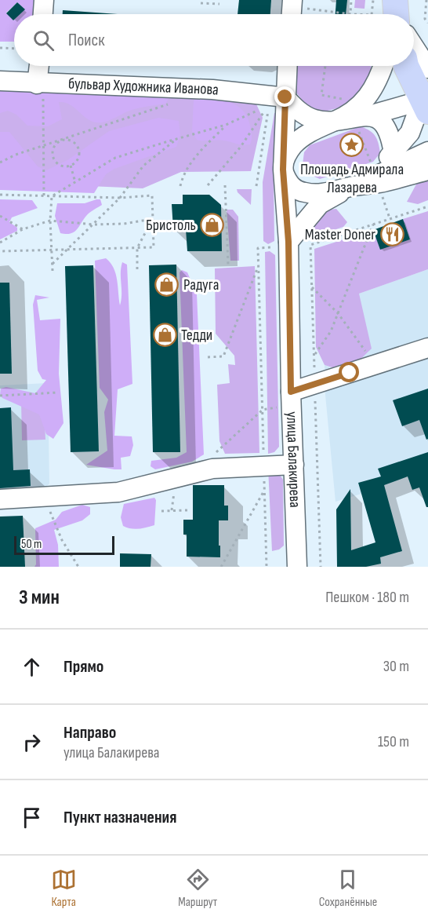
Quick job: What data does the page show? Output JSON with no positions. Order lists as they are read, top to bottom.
{
  "streets": {
    "street": ["бульвар Художника Иванова", "улица Балакирева"]
  },
  "crossings": [
    ["бульвар Художника Иванова", "улица Балакирева"]
  ],
  "places": {
    "place": ["Площадь Адмирала Лазарева"],
    "shop": ["Бристоль", "Радуга", "Тедди"],
    "restaurant": ["Master Doner"]
  },
  "scale_bar": "50 m",
  "page": {
    "search": "Поиск",
    "scale": "50 m",
    "heading": ["3 мин", "Пешком · 180 m"],
    "list": [
      ["Прямо", "30 m"],
      ["Направо", "улица Балакирева", "150 m"],
      "Пункт назначения"
    ],
    "nav": ["Карта", "Маршрут", "Сохранённые"]
  }
}
